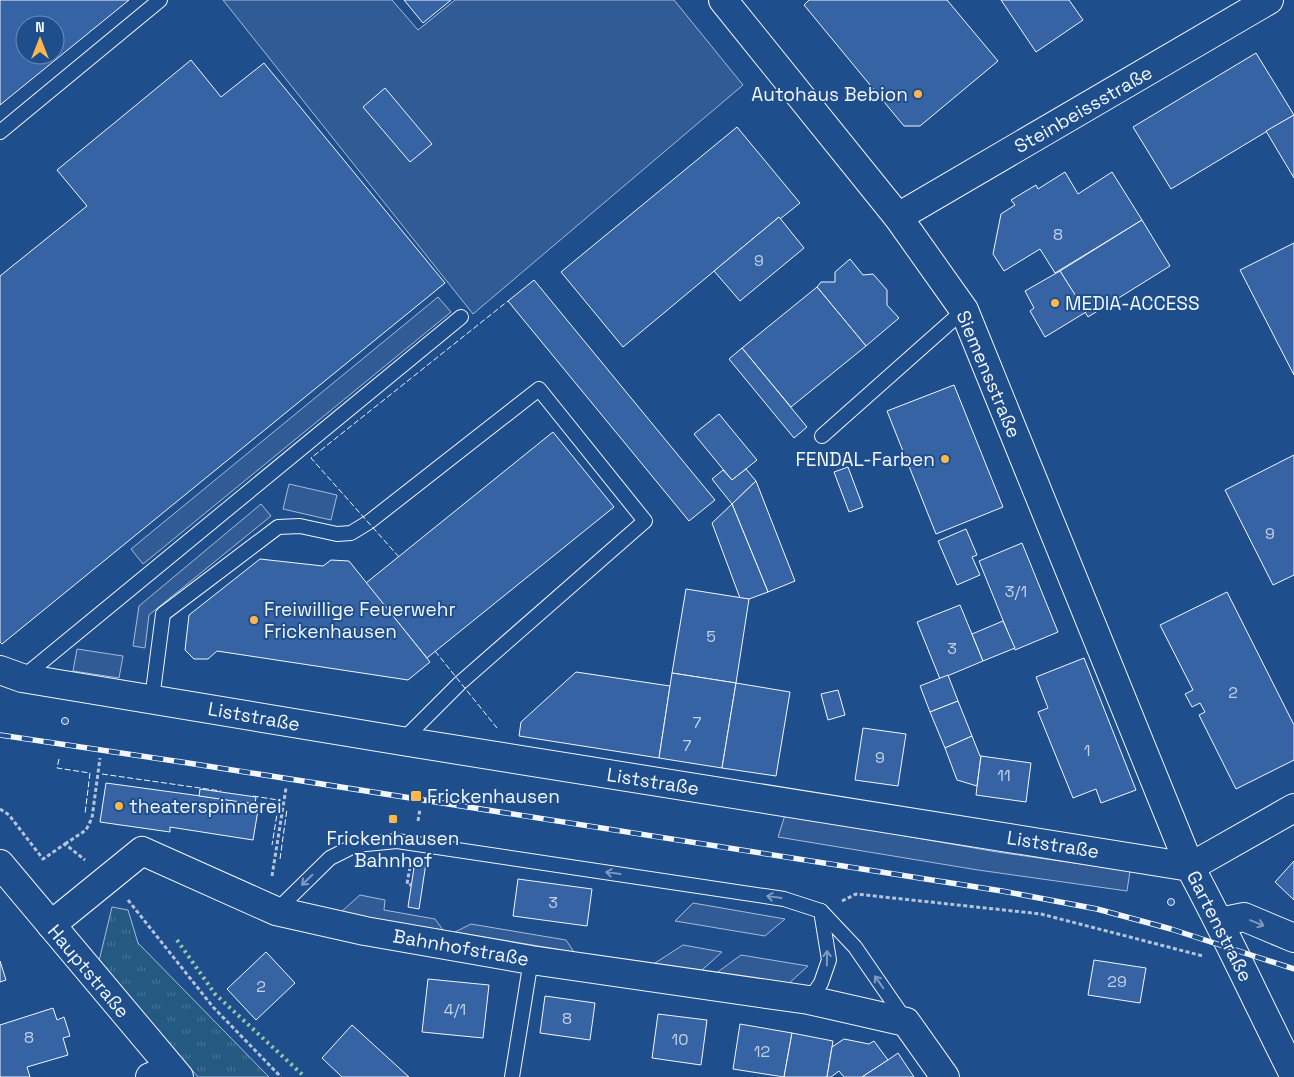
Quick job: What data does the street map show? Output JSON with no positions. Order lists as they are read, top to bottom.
{
  "streets": {
    "street": [
      "Steinbeissstraße",
      "Siemensstraße",
      "Liststraße",
      "Gartenstraße",
      "Bahnhofstraße",
      "Hauptstraße"
    ]
  },
  "crossings": [
    ["Steinbeissstraße", "Siemensstraße"],
    ["Siemensstraße", "Gartenstraße"],
    ["Liststraße", "Gartenstraße"],
    ["Bahnhofstraße", "Hauptstraße"]
  ],
  "places": {
    "other": [
      "Autohaus Bebion",
      "MEDIA-ACCESS",
      "FENDAL-Farben",
      "Freiwillige Feuerwehr Frickenhausen",
      "theaterspinnerei"
    ],
    "transit": ["Frickenhausen", "Frickenhausen Bahnhof"]
  },
  "house_numbers": [
    "8",
    "9",
    "9",
    "3/1",
    "5",
    "3",
    "2",
    "7",
    "7",
    "1",
    "9",
    "11",
    "3",
    "29",
    "2",
    "4/1",
    "8",
    "8",
    "10",
    "12"
  ],
  "north": "top"
}
